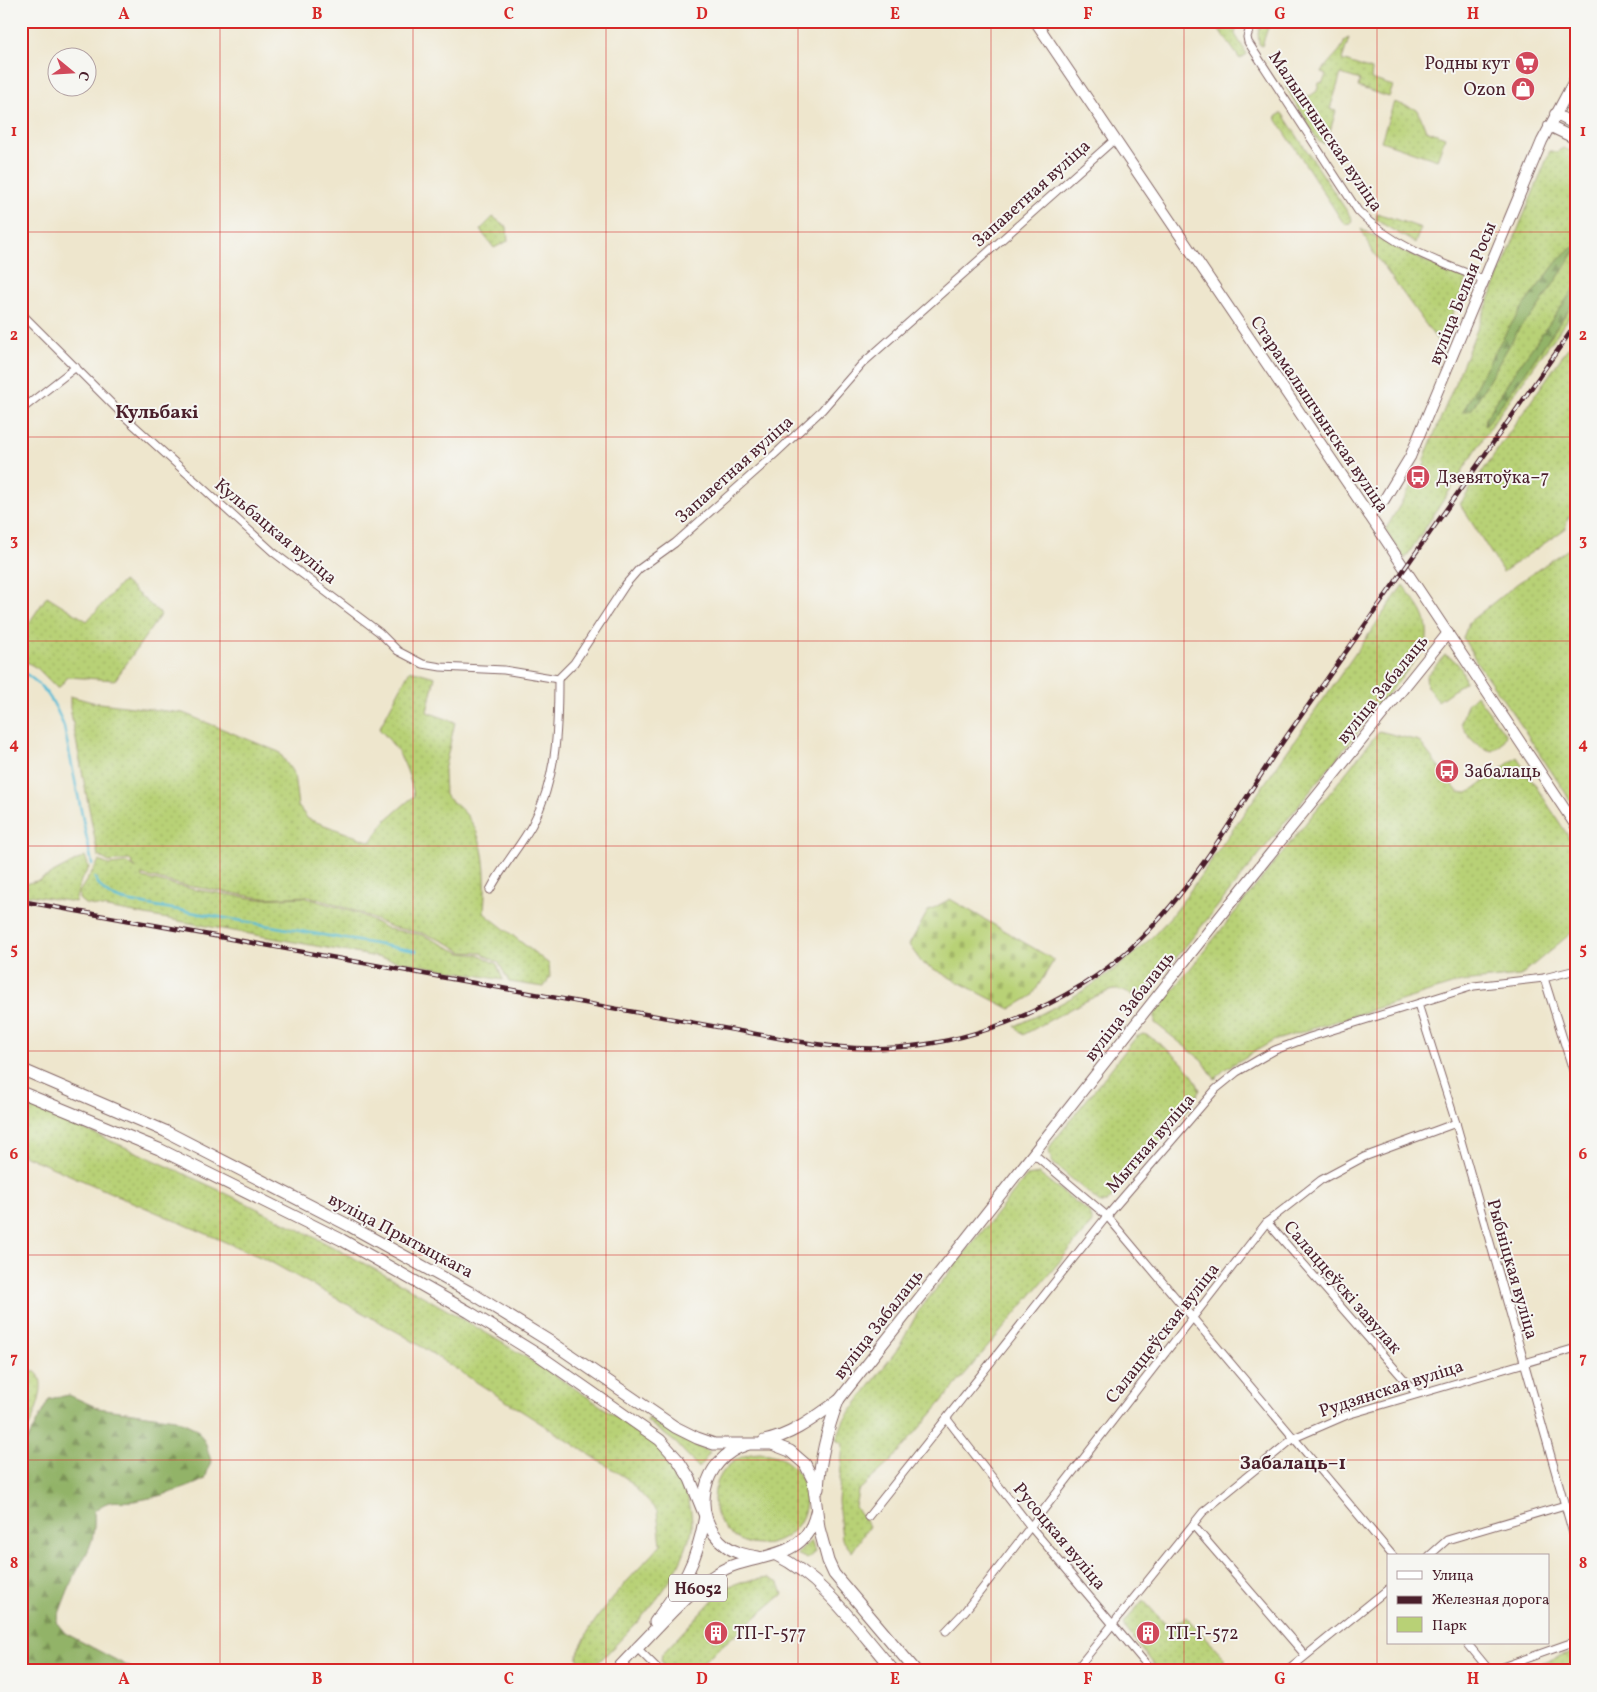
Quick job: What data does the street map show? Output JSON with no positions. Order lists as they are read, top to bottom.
{
  "streets": {
    "main road": [
      "вуліца Белыя Росы",
      "Старамалышчынская вуліца",
      "вуліца Забалаць",
      "вуліца Прытыцкага",
      "Н6052"
    ],
    "street": [
      "Малышчынская вуліца",
      "Запаветная вуліца",
      "Кульбацкая вуліца",
      "Мытная вуліца",
      "Рыбніцкая вуліца",
      "Салаццеўскі завулак",
      "Салаццеўская вуліца",
      "Рудзянская вуліца",
      "Русоцкая вуліца"
    ]
  },
  "crossings": [
    ["Малышчынская вуліца", "вуліца Белыя Росы"],
    ["Запаветная вуліца", "Старамалышчынская вуліца"],
    ["Запаветная вуліца", "Кульбацкая вуліца"],
    ["вуліца Белыя Росы", "Старамалышчынская вуліца"],
    ["Старамалышчынская вуліца", "вуліца Забалаць"],
    ["вуліца Забалаць", "Н6052"],
    ["Мытная вуліца", "Рыбніцкая вуліца"],
    ["Мытная вуліца", "Русоцкая вуліца"],
    ["вуліца Прытыцкага", "Н6052"],
    ["Рыбніцкая вуліца", "Салаццеўская вуліца"],
    ["Рыбніцкая вуліца", "Рудзянская вуліца"],
    ["Салаццеўскі завулак", "Салаццеўская вуліца"],
    ["Салаццеўскі завулак", "Рудзянская вуліца"],
    ["Салаццеўская вуліца", "Русоцкая вуліца"],
    ["Рудзянская вуліца", "Русоцкая вуліца"]
  ],
  "districts": ["Кульбакі", "Забалаць–1"],
  "places": {
    "supermarket": ["Родны кут"],
    "shop": ["Ozon"],
    "bus stop": ["Дзевятоўка–7", "Забалаць"],
    "building": ["ТП-Г-577", "ТП-Г-572"]
  },
  "legend": ["Улица", "Железная дорога", "Парк"],
  "north": "right",
  "grid": {
    "columns": [
      "A",
      "B",
      "C",
      "D",
      "E",
      "F",
      "G",
      "H"
    ],
    "rows": [
      "1",
      "2",
      "3",
      "4",
      "5",
      "6",
      "7",
      "8"
    ]
  }
}
